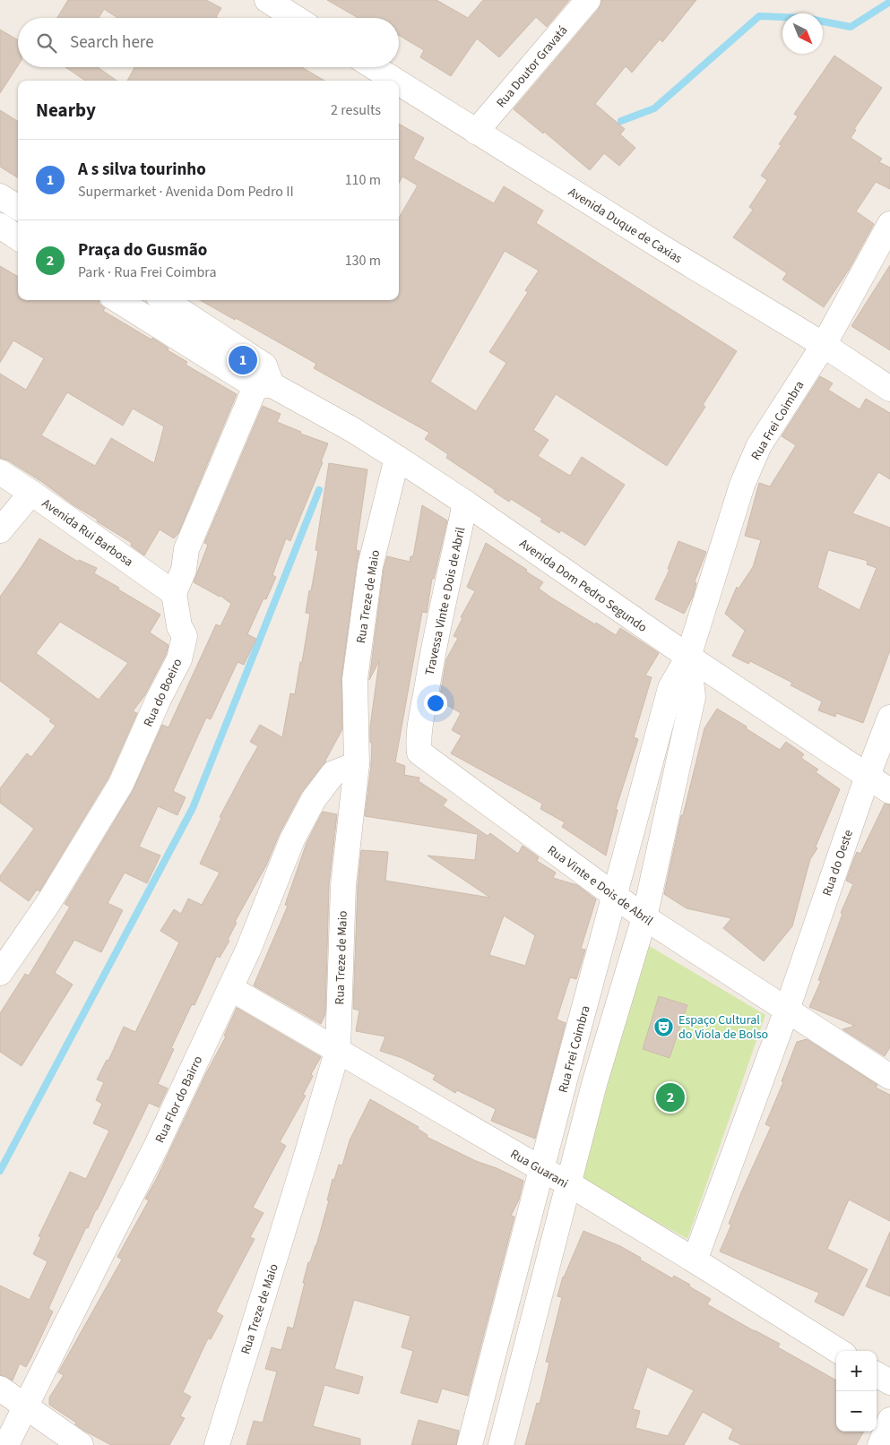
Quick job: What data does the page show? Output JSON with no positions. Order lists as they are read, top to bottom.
{
  "streets": {
    "street": [
      "Rua Doutor Gravatá",
      "Avenida Duque de Caxias",
      "Rua Frei Coimbra",
      "Avenida Rui Barbosa",
      "Avenida Dom Pedro Segundo",
      "Rua Treze de Maio",
      "Travessa Vinte e Dois de Abril",
      "Rua do Boeiro",
      "Rua do Oeste",
      "Rua Vinte e Dois de Abril",
      "Rua Flor do Bairro",
      "Rua Guarani"
    ]
  },
  "crossings": [
    ["Rua Doutor Gravatá", "Avenida Duque de Caxias"],
    ["Avenida Duque de Caxias", "Rua Frei Coimbra"],
    ["Rua Frei Coimbra", "Avenida Dom Pedro Segundo"],
    ["Rua Frei Coimbra", "Rua Vinte e Dois de Abril"],
    ["Rua Frei Coimbra", "Rua Guarani"],
    ["Avenida Rui Barbosa", "Rua do Boeiro"],
    ["Avenida Dom Pedro Segundo", "Rua Treze de Maio"],
    ["Avenida Dom Pedro Segundo", "Travessa Vinte e Dois de Abril"],
    ["Avenida Dom Pedro Segundo", "Rua do Oeste"],
    ["Rua Treze de Maio", "Rua Flor do Bairro"],
    ["Rua Treze de Maio", "Rua Guarani"],
    ["Travessa Vinte e Dois de Abril", "Rua Vinte e Dois de Abril"],
    ["Rua do Oeste", "Rua Vinte e Dois de Abril"],
    ["Rua do Oeste", "Rua Guarani"],
    ["Rua Flor do Bairro", "Rua Guarani"]
  ],
  "places": {
    "theatre": ["Espaço Cultural do Viola de Bolso"]
  },
  "north": "bottom right",
  "page": {
    "search": "Search here",
    "heading": ["Nearby", "2 results"],
    "list": [
      {
        "mark": "1",
        "name": "A s silva tourinho",
        "note": "Supermarket · Avenida Dom Pedro II",
        "value": "110 m"
      },
      {
        "mark": "2",
        "name": "Praça do Gusmão",
        "note": "Park · Rua Frei Coimbra",
        "value": "130 m"
      }
    ],
    "pins": ["1", "2"],
    "map_buttons": ["+", "−"]
  }
}
